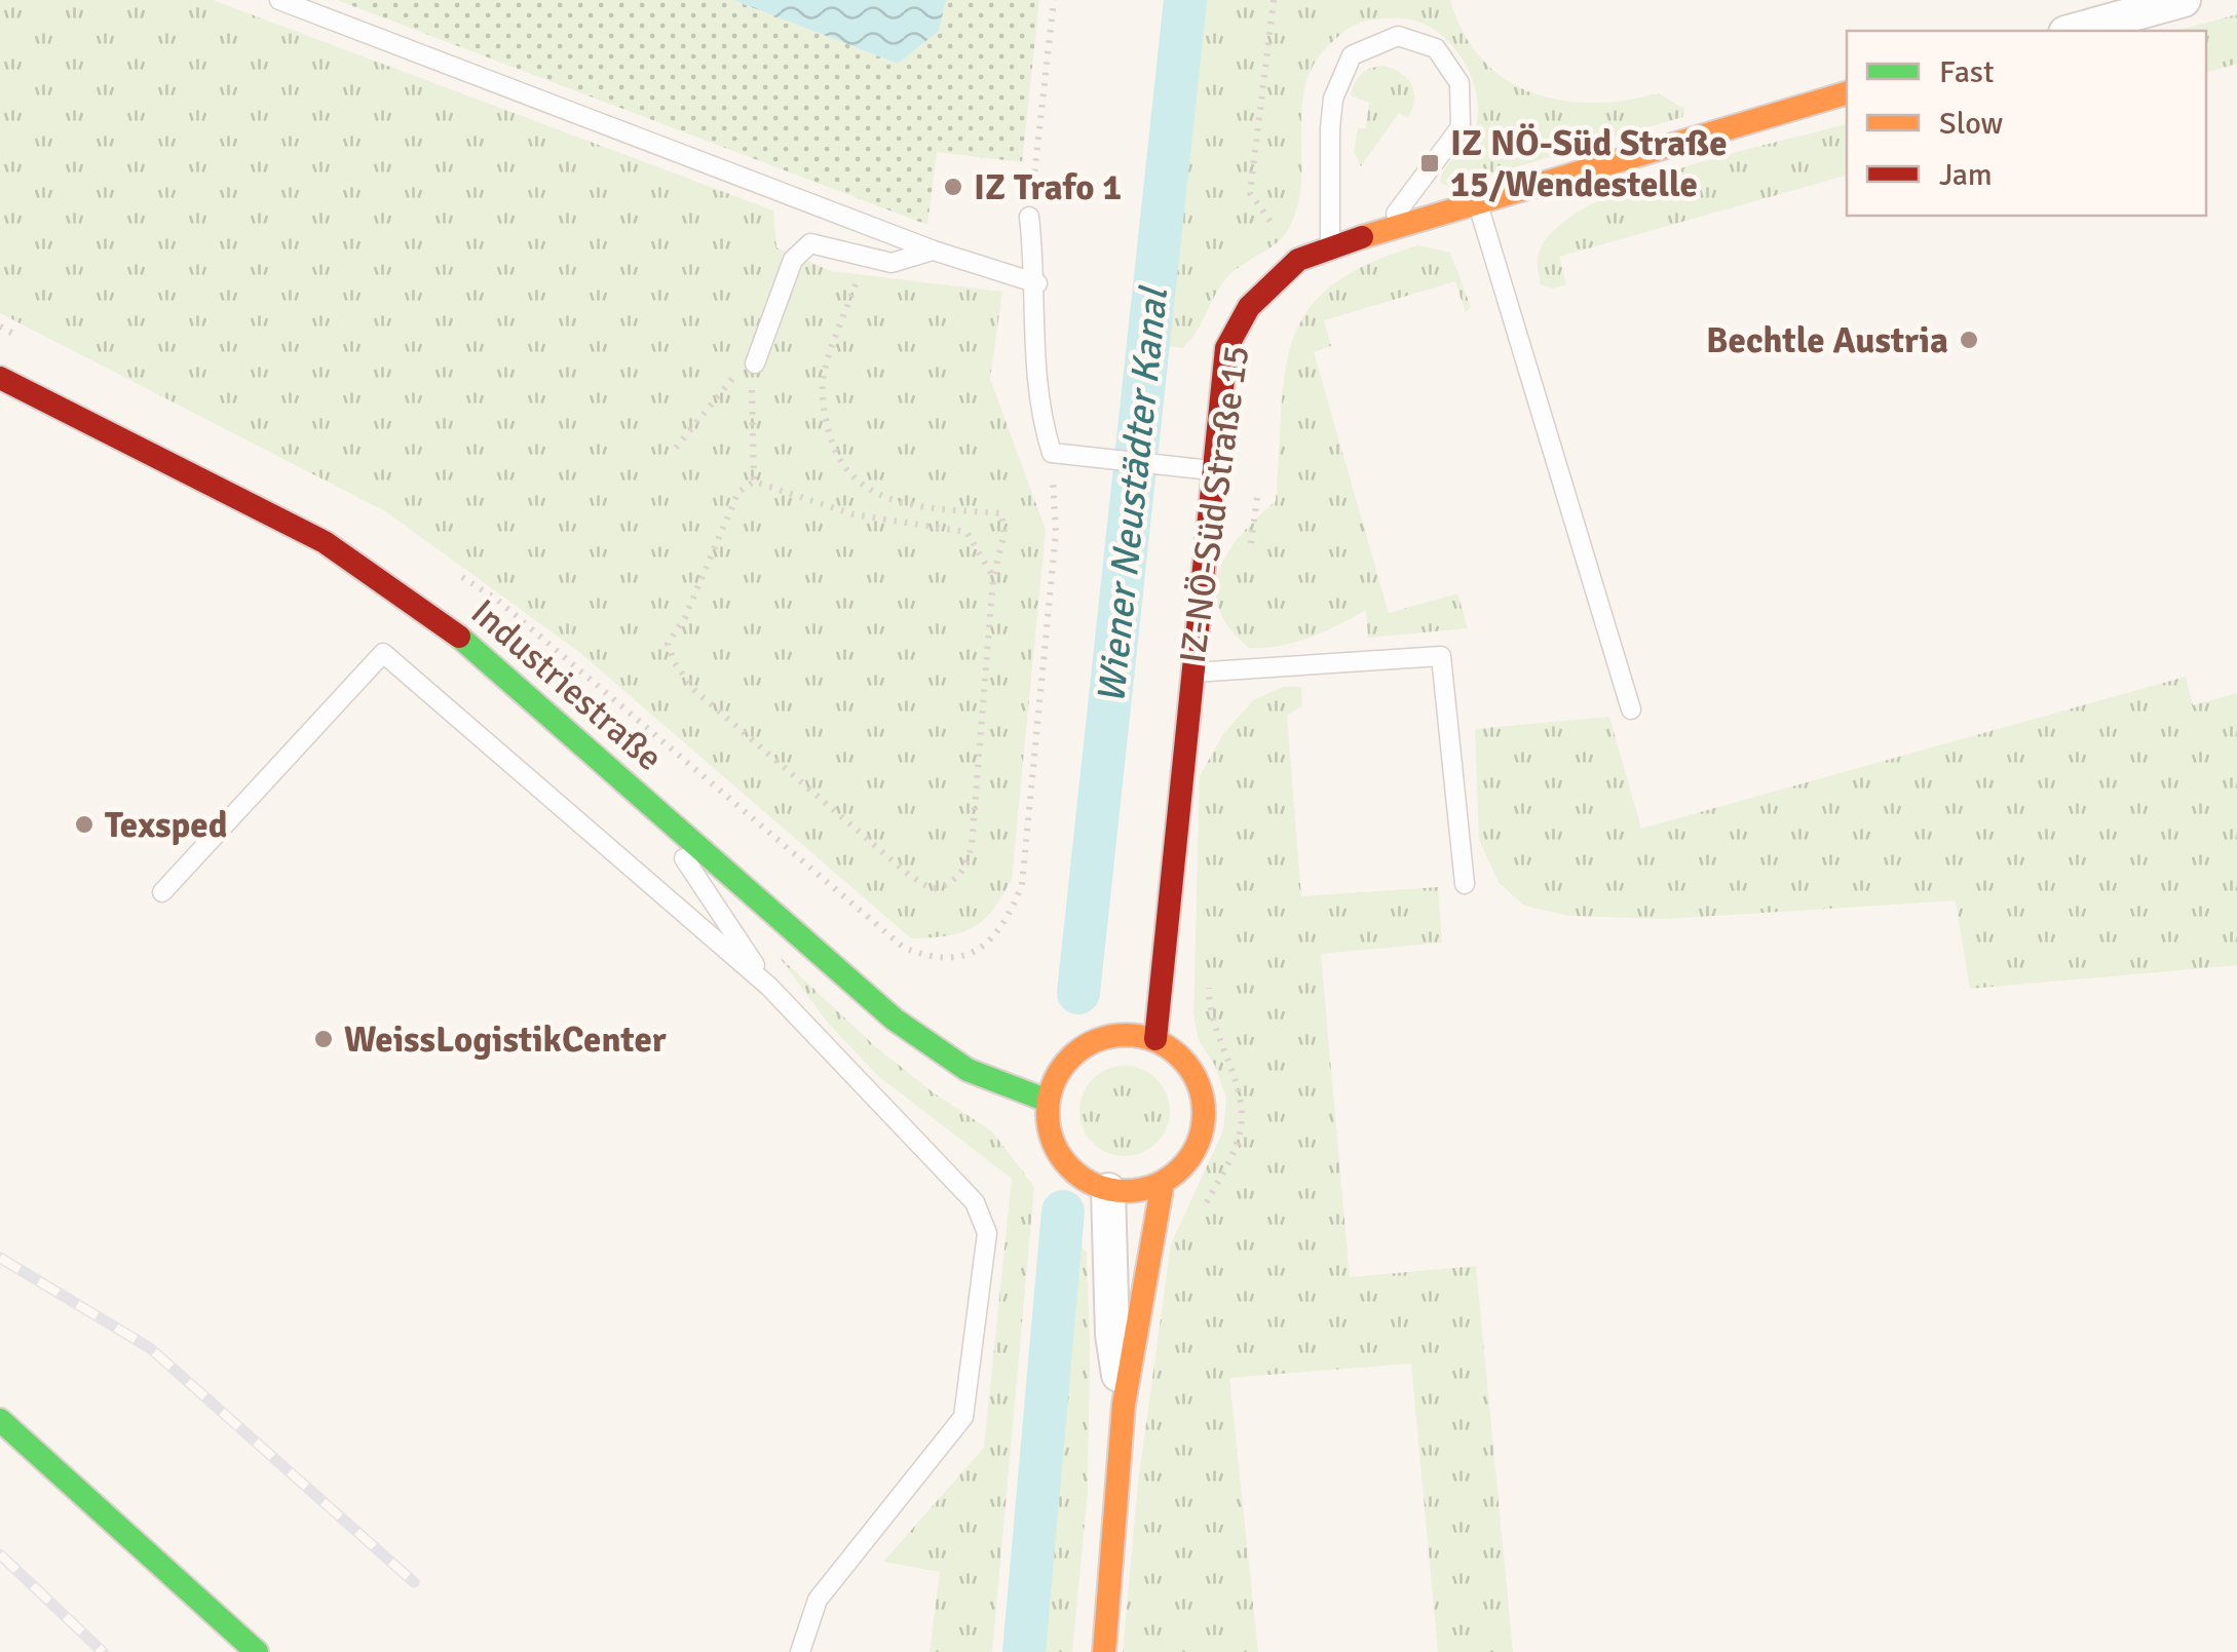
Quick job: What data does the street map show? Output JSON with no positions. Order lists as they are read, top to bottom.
{
  "streets": {
    "street": ["IZ-NÖ-Süd Straße 15", "Industriestraße"]
  },
  "crossings": [
    ["IZ-NÖ-Süd Straße 15", "Industriestraße"]
  ],
  "water": ["Wiener Neustädter Kanal"],
  "places": {
    "transit": ["IZ NÖ-Süd Straße 15/Wendestelle"],
    "other": [
      "IZ Trafo 1",
      "Bechtle Austria",
      "Texsped",
      "WeissLogistikCenter"
    ]
  },
  "legend": ["Fast", "Slow", "Jam"]
}
